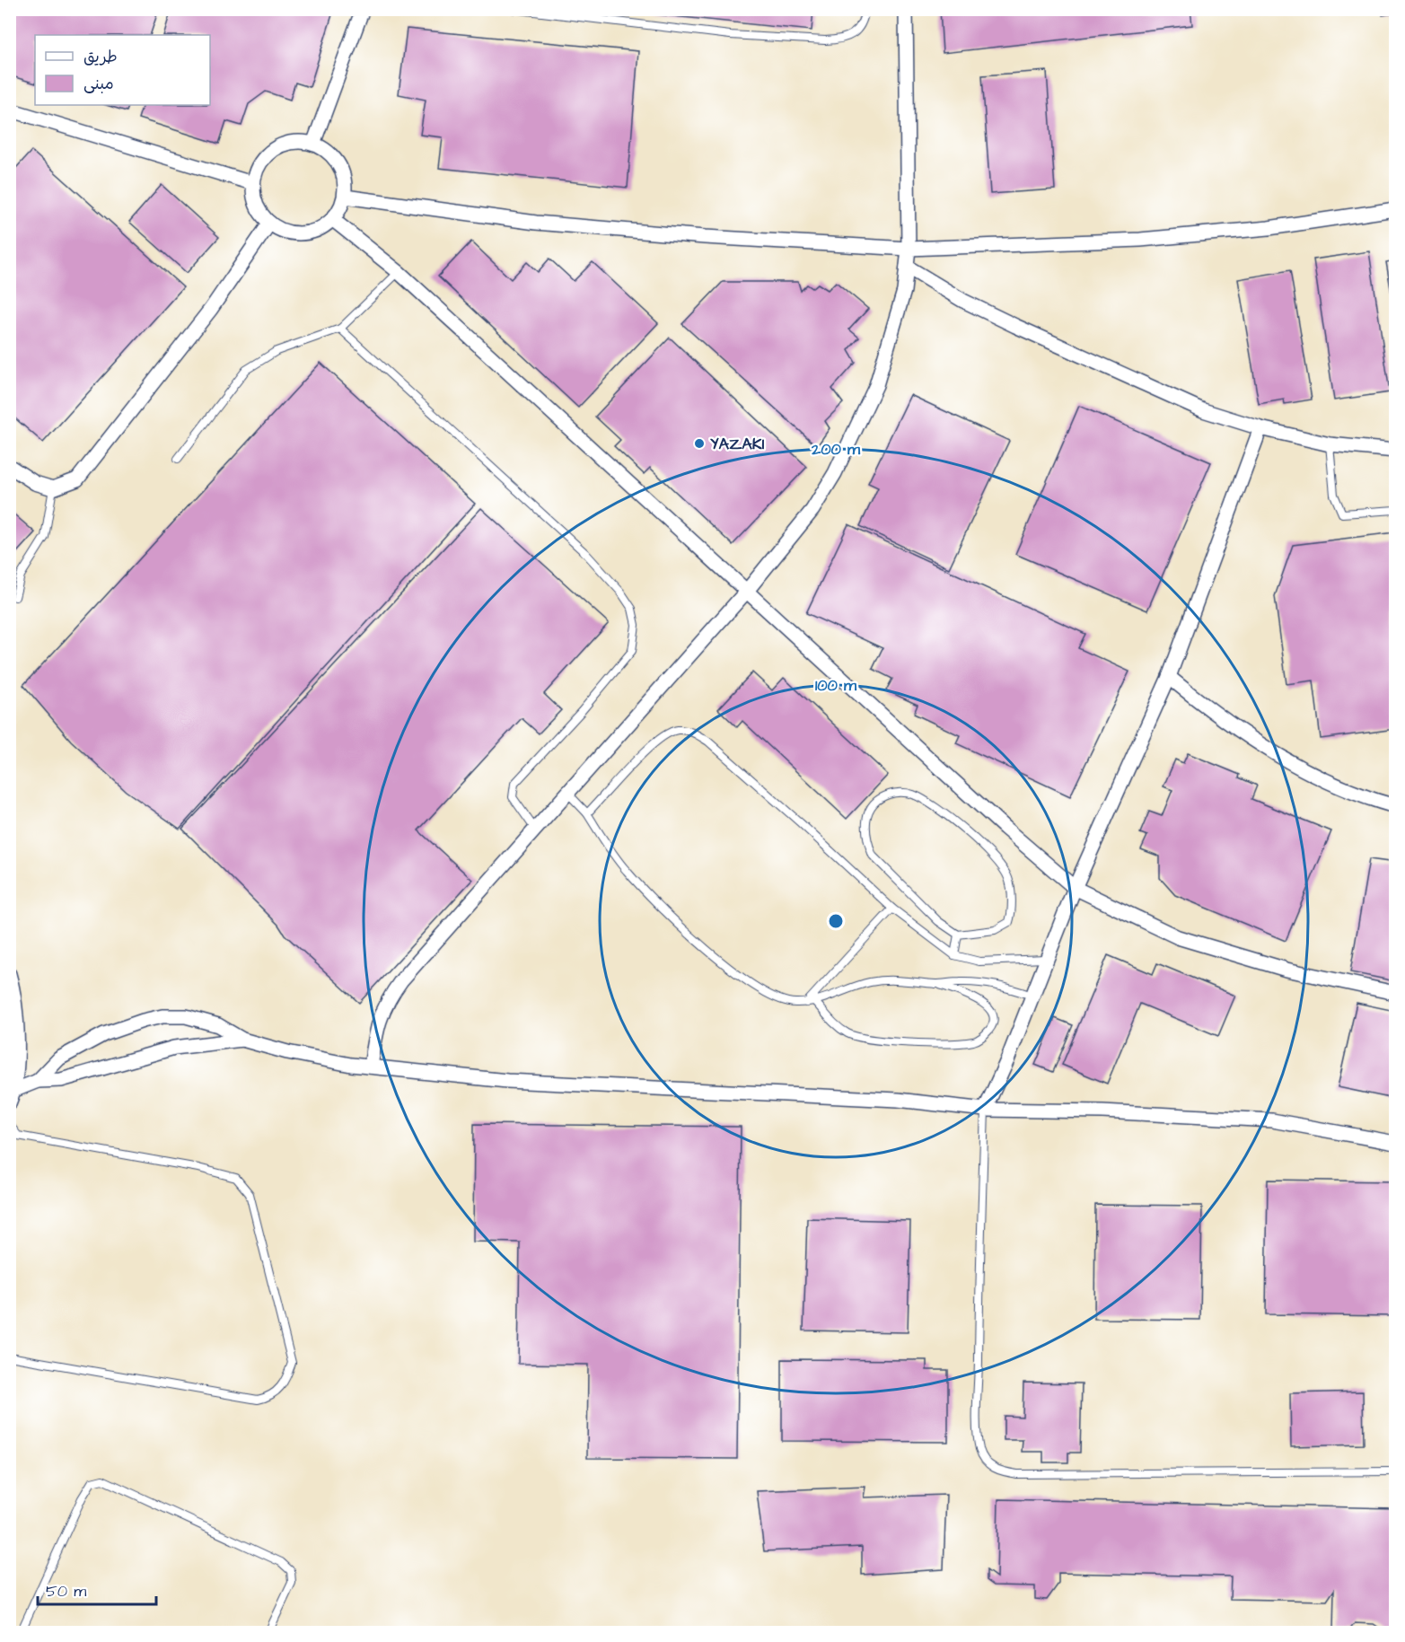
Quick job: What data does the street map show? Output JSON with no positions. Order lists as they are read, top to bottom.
{
  "places": ["YAZAKI"],
  "legend": ["طريق", "مبنى"],
  "scale_bar": "50 m",
  "rings": ["200 m", "100 m"]
}
